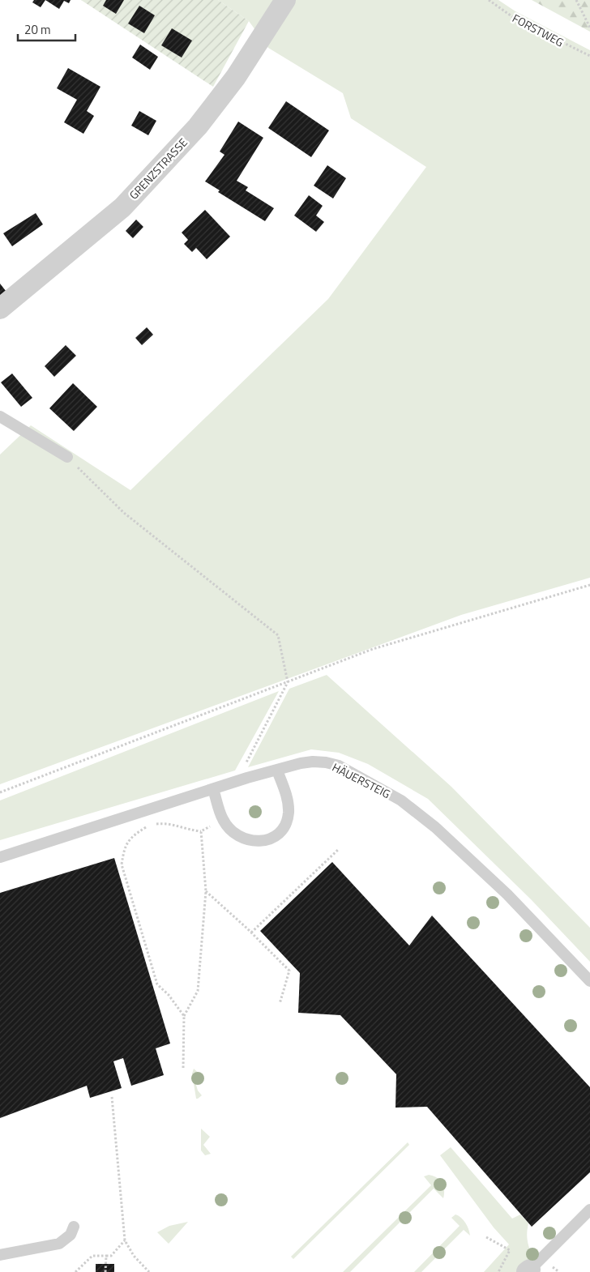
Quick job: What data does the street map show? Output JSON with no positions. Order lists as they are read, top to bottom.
{
  "streets": {
    "street": ["GRENZSTRASSE"],
    "lane": ["HÄUERSTEIG"],
    "path": ["FORSTWEG"]
  },
  "scale_bar": "20 m"
}
